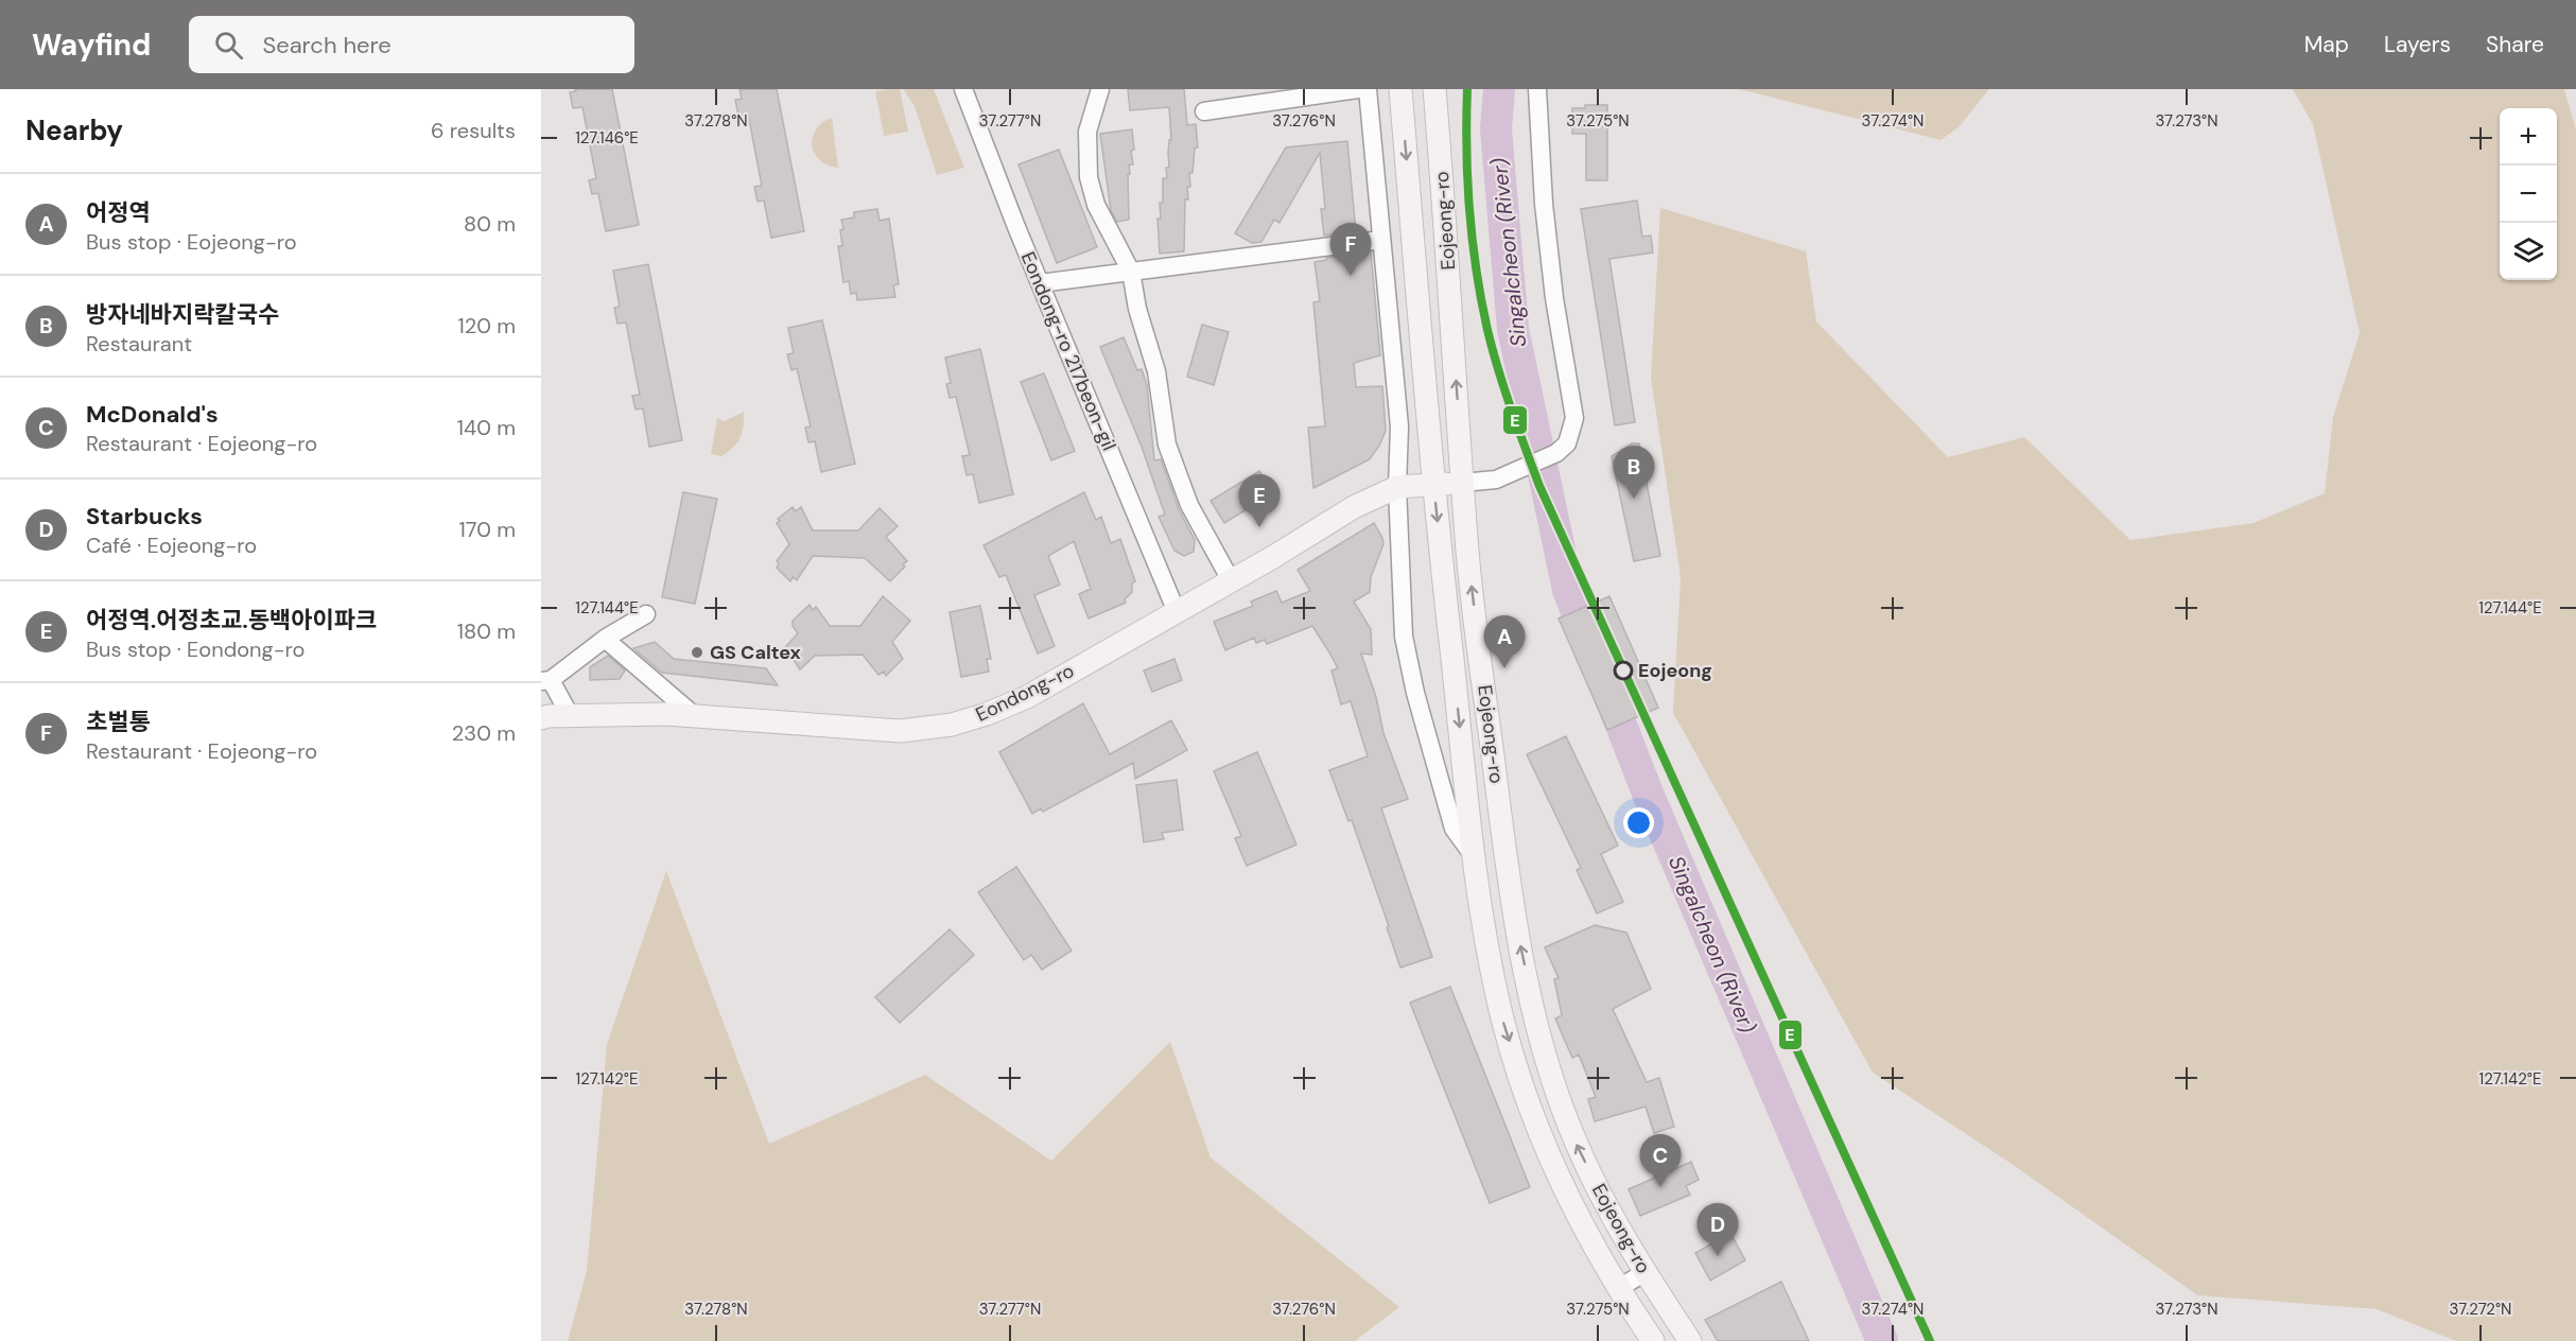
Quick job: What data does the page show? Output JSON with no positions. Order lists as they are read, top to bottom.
{
  "streets": {
    "main road": ["Eojeong-ro", "Eondong-ro"],
    "street": ["Eondong-ro 217beon-gil"]
  },
  "crossings": [
    ["Eojeong-ro", "Eondong-ro"],
    ["Eondong-ro 217beon-gil", "Eondong-ro"]
  ],
  "water": ["Singalcheon (River)"],
  "places": ["GS Caltex", "Eojeong"],
  "lines": ["transit line E"],
  "page": {
    "header": "Wayfind",
    "search": "Search here",
    "nav": ["Map", "Layers", "Share"],
    "heading": ["Nearby", "6 results"],
    "map_buttons": ["+", "−"],
    "list": [
      {
        "mark": "A",
        "name": "어정역",
        "note": "Bus stop · Eojeong-ro",
        "value": "80 m"
      },
      {
        "mark": "B",
        "name": "방자네바지락칼국수",
        "note": "Restaurant",
        "value": "120 m"
      },
      {
        "mark": "C",
        "name": "McDonald's",
        "note": "Restaurant · Eojeong-ro",
        "value": "140 m"
      },
      {
        "mark": "D",
        "name": "Starbucks",
        "note": "Café · Eojeong-ro",
        "value": "170 m"
      },
      {
        "mark": "E",
        "name": "어정역.어정초교.동백아이파크",
        "note": "Bus stop · Eondong-ro",
        "value": "180 m"
      },
      {
        "mark": "F",
        "name": "초벌통",
        "note": "Restaurant · Eojeong-ro",
        "value": "230 m"
      }
    ],
    "pins": [
      "F",
      "B",
      "E",
      "A",
      "C",
      "D"
    ]
  },
  "coordinates": [
    "37.278°N",
    "37.277°N",
    "37.276°N",
    "37.275°N",
    "37.274°N",
    "37.273°N",
    "127.146°E",
    "127.144°E",
    "127.142°E",
    "37.272°N"
  ]
}
